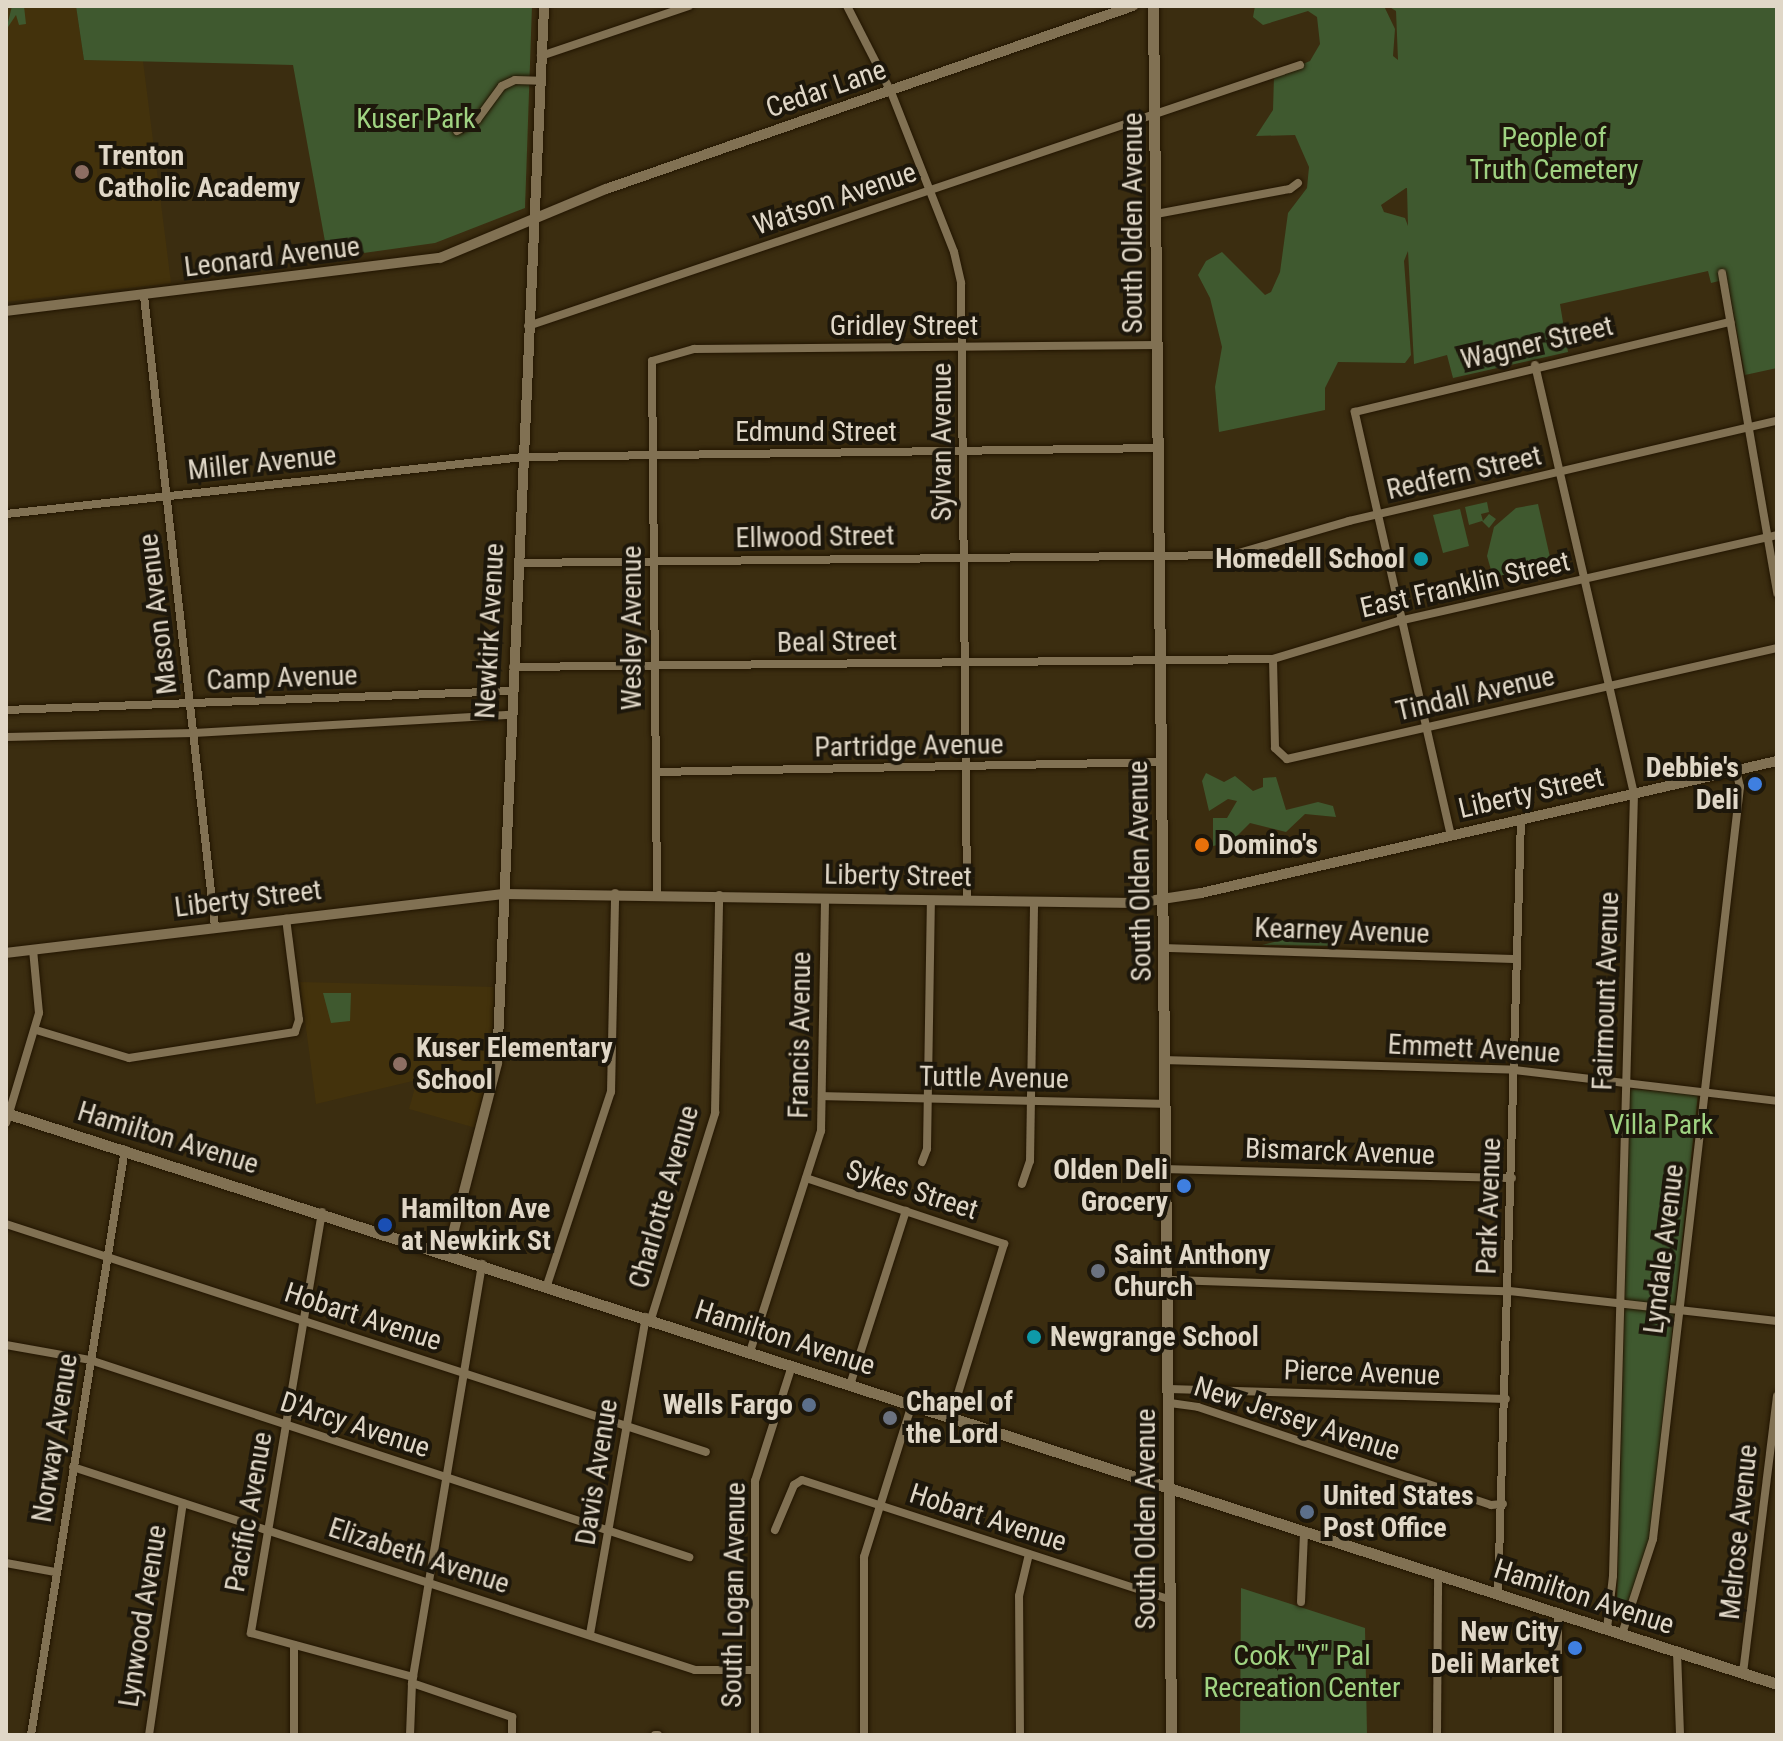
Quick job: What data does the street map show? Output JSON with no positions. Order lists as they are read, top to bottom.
{
  "streets": {
    "main road": ["South Olden Avenue", "Hamilton Avenue"],
    "street": [
      "Cedar Lane",
      "Watson Avenue",
      "Leonard Avenue",
      "Gridley Street",
      "Wagner Street",
      "Edmund Street",
      "Sylvan Avenue",
      "Miller Avenue",
      "Redfern Street",
      "Ellwood Street",
      "East Franklin Street",
      "Mason Avenue",
      "Wesley Avenue",
      "Newkirk Avenue",
      "Beal Street",
      "Camp Avenue",
      "Tindall Avenue",
      "Partridge Avenue",
      "Liberty Street",
      "Kearney Avenue",
      "Fairmount Avenue",
      "Francis Avenue",
      "Emmett Avenue",
      "Tuttle Avenue",
      "Bismarck Avenue",
      "Sykes Street",
      "Charlotte Avenue",
      "Park Avenue",
      "Lyndale Avenue",
      "Hobart Avenue",
      "Pierce Avenue",
      "New Jersey Avenue",
      "D'Arcy Avenue",
      "Norway Avenue",
      "Davis Avenue",
      "Pacific Avenue",
      "Melrose Avenue",
      "Elizabeth Avenue",
      "South Logan Avenue",
      "Lynwood Avenue"
    ]
  },
  "crossings": [
    ["Cedar Lane", "Leonard Avenue"],
    ["Cedar Lane", "Sylvan Avenue"],
    ["Cedar Lane", "Newkirk Avenue"],
    ["Watson Avenue", "South Olden Avenue"],
    ["Watson Avenue", "Sylvan Avenue"],
    ["Watson Avenue", "Newkirk Avenue"],
    ["South Olden Avenue", "Gridley Street"],
    ["South Olden Avenue", "Edmund Street"],
    ["South Olden Avenue", "Redfern Street"],
    ["South Olden Avenue", "Ellwood Street"],
    ["South Olden Avenue", "East Franklin Street"],
    ["South Olden Avenue", "Beal Street"],
    ["South Olden Avenue", "Partridge Avenue"],
    ["South Olden Avenue", "Liberty Street"],
    ["South Olden Avenue", "Kearney Avenue"],
    ["South Olden Avenue", "Emmett Avenue"],
    ["South Olden Avenue", "Tuttle Avenue"],
    ["South Olden Avenue", "Hamilton Avenue"],
    ["South Olden Avenue", "Bismarck Avenue"],
    ["South Olden Avenue", "Hobart Avenue"],
    ["South Olden Avenue", "Pierce Avenue"],
    ["South Olden Avenue", "New Jersey Avenue"],
    ["Leonard Avenue", "Mason Avenue"],
    ["Leonard Avenue", "Newkirk Avenue"],
    ["Gridley Street", "Sylvan Avenue"],
    ["Gridley Street", "Wesley Avenue"],
    ["Wagner Street", "Redfern Street"],
    ["Wagner Street", "Fairmount Avenue"],
    ["Edmund Street", "Sylvan Avenue"],
    ["Edmund Street", "Miller Avenue"],
    ["Edmund Street", "Wesley Avenue"],
    ["Edmund Street", "Newkirk Avenue"],
    ["Sylvan Avenue", "Ellwood Street"],
    ["Sylvan Avenue", "Beal Street"],
    ["Sylvan Avenue", "Partridge Avenue"],
    ["Sylvan Avenue", "Liberty Street"],
    ["Miller Avenue", "Mason Avenue"],
    ["Miller Avenue", "Newkirk Avenue"],
    ["Redfern Street", "Ellwood Street"],
    ["Redfern Street", "Fairmount Avenue"],
    ["Ellwood Street", "Wesley Avenue"],
    ["Ellwood Street", "Newkirk Avenue"],
    ["East Franklin Street", "Beal Street"],
    ["East Franklin Street", "Tindall Avenue"],
    ["East Franklin Street", "Fairmount Avenue"],
    ["Mason Avenue", "Camp Avenue"],
    ["Mason Avenue", "Liberty Street"],
    ["Wesley Avenue", "Beal Street"],
    ["Wesley Avenue", "Partridge Avenue"],
    ["Wesley Avenue", "Liberty Street"],
    ["Newkirk Avenue", "Beal Street"],
    ["Newkirk Avenue", "Camp Avenue"],
    ["Newkirk Avenue", "Liberty Street"],
    ["Newkirk Avenue", "Hamilton Avenue"],
    ["Tindall Avenue", "Fairmount Avenue"],
    ["Liberty Street", "Fairmount Avenue"],
    ["Liberty Street", "Francis Avenue"],
    ["Liberty Street", "Charlotte Avenue"],
    ["Liberty Street", "Park Avenue"],
    ["Liberty Street", "Lyndale Avenue"],
    ["Kearney Avenue", "Park Avenue"],
    ["Fairmount Avenue", "Emmett Avenue"],
    ["Fairmount Avenue", "Hamilton Avenue"],
    ["Francis Avenue", "Tuttle Avenue"],
    ["Francis Avenue", "Hamilton Avenue"],
    ["Francis Avenue", "Sykes Street"],
    ["Emmett Avenue", "Park Avenue"],
    ["Emmett Avenue", "Lyndale Avenue"],
    ["Hamilton Avenue", "Sykes Street"],
    ["Hamilton Avenue", "Charlotte Avenue"],
    ["Hamilton Avenue", "Park Avenue"],
    ["Hamilton Avenue", "Lyndale Avenue"],
    ["Hamilton Avenue", "Norway Avenue"],
    ["Hamilton Avenue", "Davis Avenue"],
    ["Hamilton Avenue", "Pacific Avenue"],
    ["Hamilton Avenue", "Melrose Avenue"],
    ["Hamilton Avenue", "South Logan Avenue"],
    ["Bismarck Avenue", "Park Avenue"],
    ["Charlotte Avenue", "Davis Avenue"],
    ["Park Avenue", "Pierce Avenue"],
    ["Park Avenue", "New Jersey Avenue"],
    ["Hobart Avenue", "Norway Avenue"],
    ["Hobart Avenue", "Davis Avenue"],
    ["Hobart Avenue", "Pacific Avenue"],
    ["Hobart Avenue", "South Logan Avenue"],
    ["D'Arcy Avenue", "Norway Avenue"],
    ["D'Arcy Avenue", "Davis Avenue"],
    ["D'Arcy Avenue", "Pacific Avenue"],
    ["Norway Avenue", "Elizabeth Avenue"],
    ["Davis Avenue", "Elizabeth Avenue"],
    ["Pacific Avenue", "Elizabeth Avenue"],
    ["Elizabeth Avenue", "South Logan Avenue"],
    ["Elizabeth Avenue", "Lynwood Avenue"]
  ],
  "parks": [
    "Kuser Park",
    "People of Truth Cemetery",
    "Villa Park",
    "Cook \"Y\" Pal Recreation Center"
  ],
  "places": [
    "Trenton Catholic Academy",
    "Homedell School",
    "Debbie's Deli",
    "Domino's",
    "Kuser Elementary School",
    "Olden Deli Grocery",
    "Hamilton Ave at Newkirk St",
    "Saint Anthony Church",
    "Newgrange School",
    "Wells Fargo",
    "Chapel of the Lord",
    "United States Post Office",
    "New City Deli Market"
  ]
}
